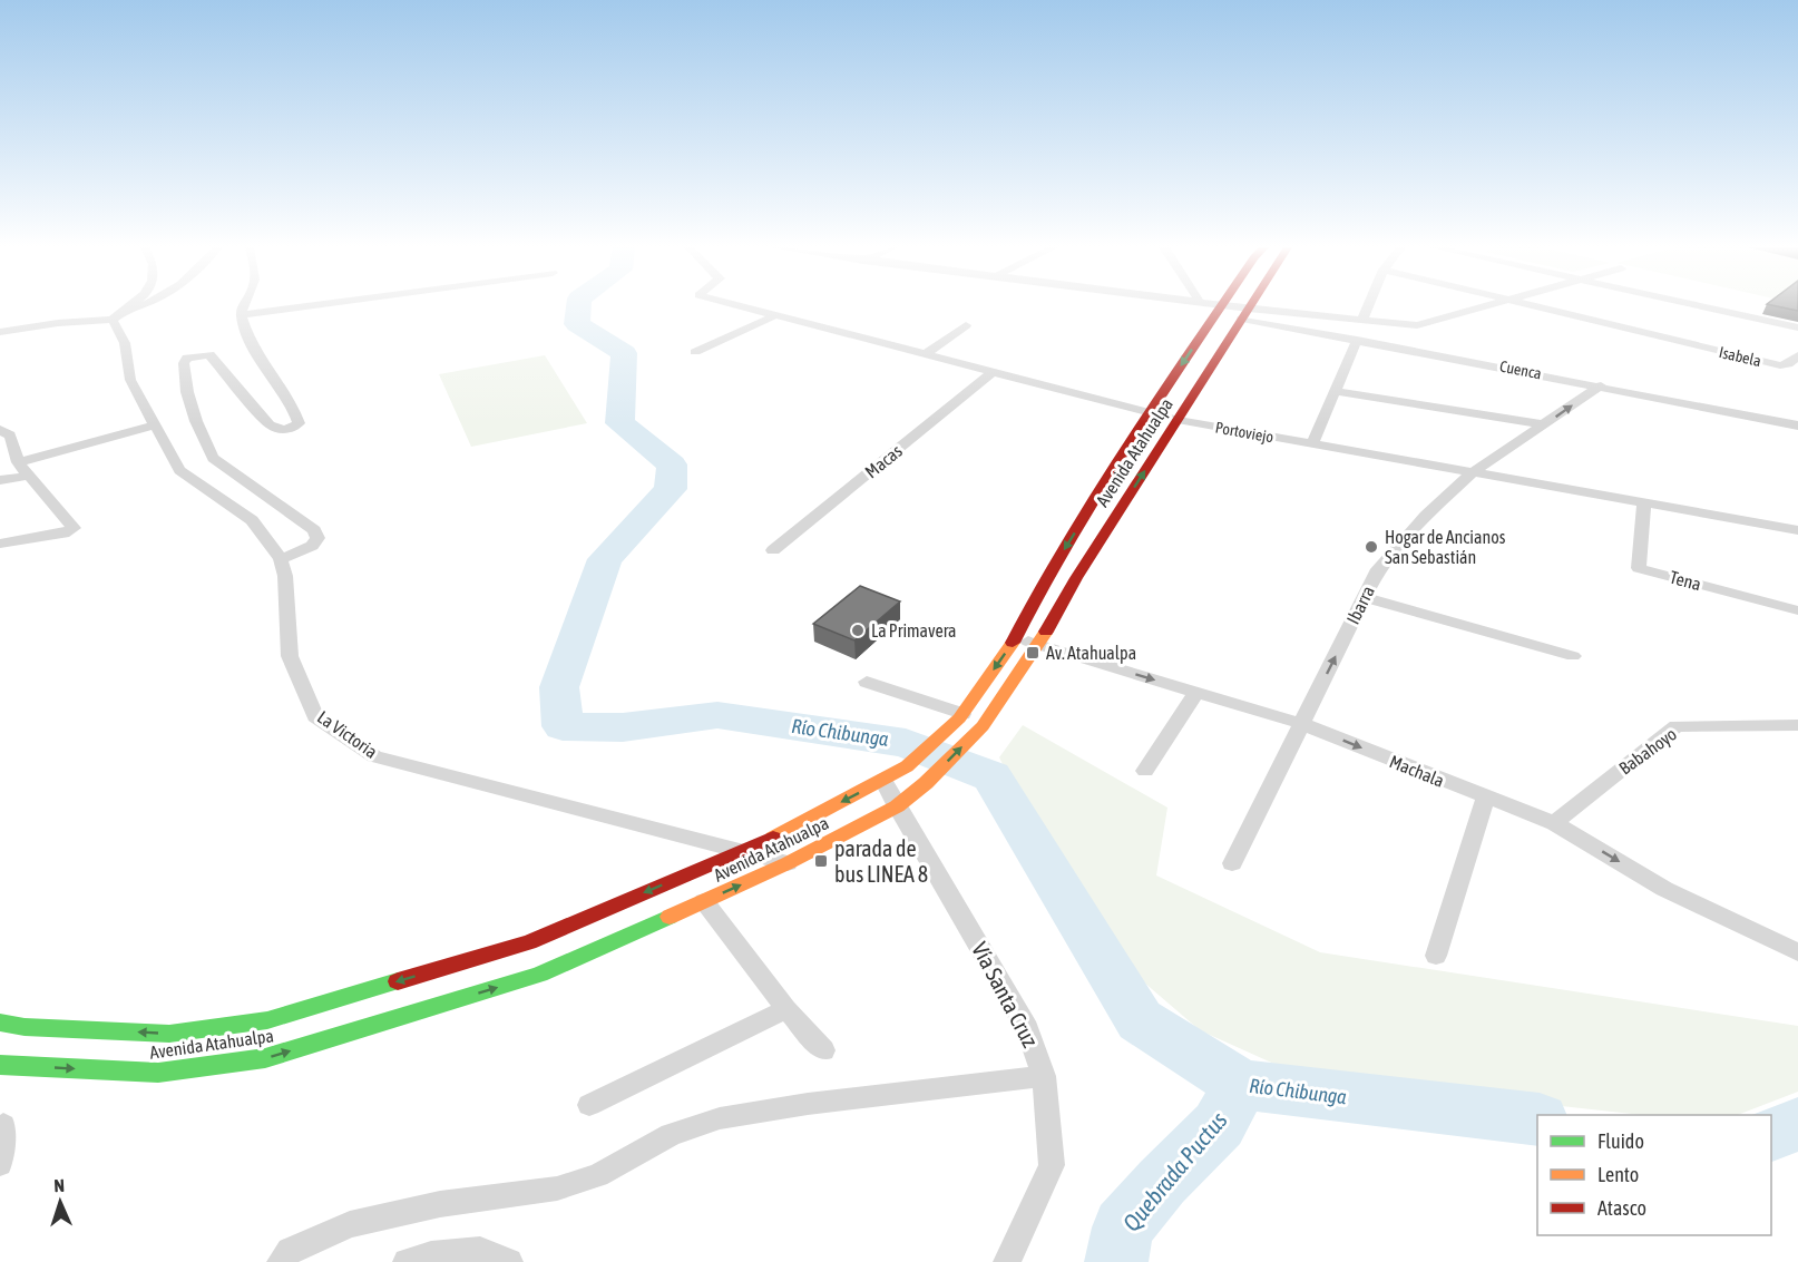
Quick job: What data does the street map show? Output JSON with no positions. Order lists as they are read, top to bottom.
{
  "streets": {
    "main road": ["Avenida Atahualpa"],
    "street": [
      "Isabela",
      "Cuenca",
      "Portoviejo",
      "Macas",
      "Tena",
      "Ibarra",
      "La Victoria",
      "Babahoyo",
      "Machala",
      "Vía Santa Cruz"
    ]
  },
  "crossings": [
    ["Cuenca", "Avenida Atahualpa"],
    ["Cuenca", "Ibarra"],
    ["Portoviejo", "Avenida Atahualpa"],
    ["Portoviejo", "Macas"],
    ["Portoviejo", "Tena"],
    ["Portoviejo", "Ibarra"],
    ["Avenida Atahualpa", "La Victoria"],
    ["Avenida Atahualpa", "Machala"],
    ["Avenida Atahualpa", "Vía Santa Cruz"],
    ["Ibarra", "Machala"],
    ["Babahoyo", "Machala"]
  ],
  "one_way": ["Machala"],
  "water": ["Río Chibunga", "Quebrada Puctus"],
  "places": {
    "other": ["Hogar de Ancianos San Sebastián", "La Primavera"],
    "transit": ["Av. Atahualpa", "parada de bus LINEA 8"]
  },
  "legend": ["Fluido", "Lento", "Atasco"],
  "north": "top"
}
